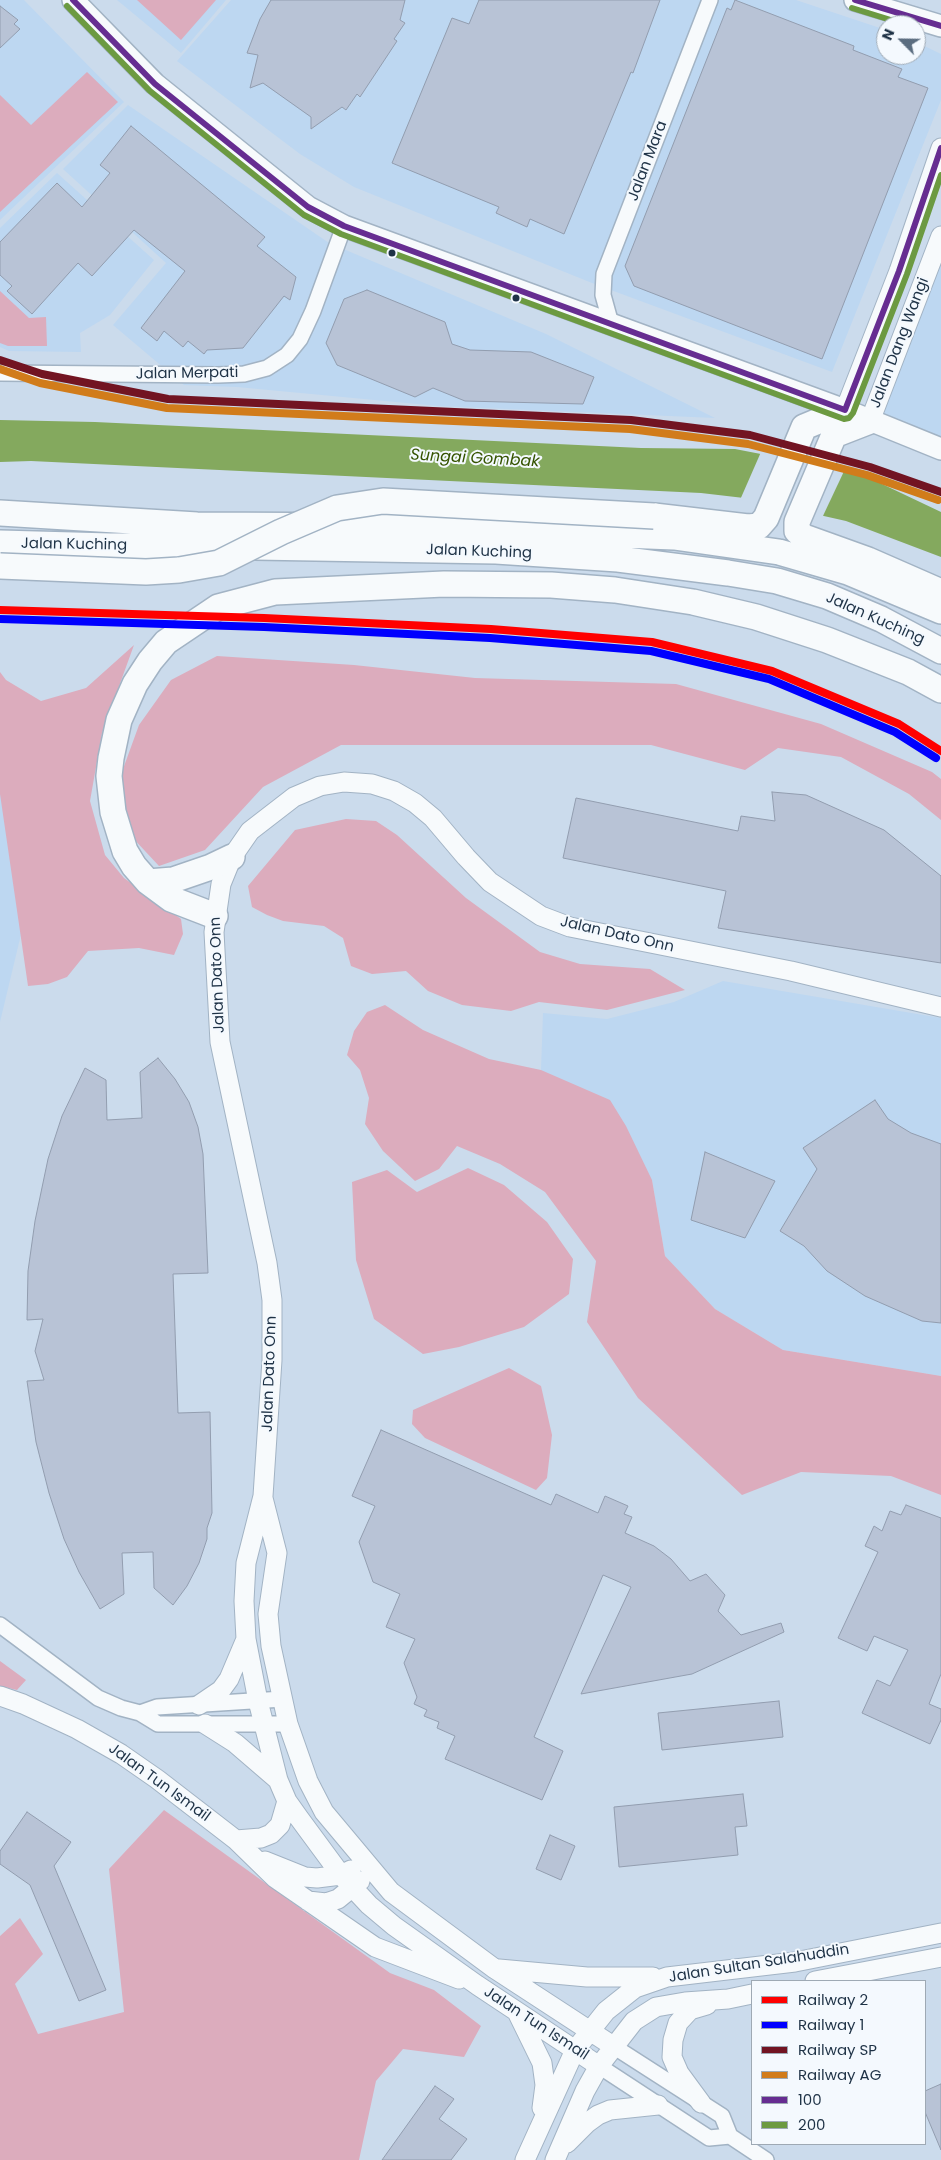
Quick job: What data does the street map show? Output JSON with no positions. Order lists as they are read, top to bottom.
{
  "streets": {
    "highway": ["Jalan Kuching"],
    "street": [
      "Jalan Mara",
      "Jalan Dang Wangi",
      "Jalan Merpati",
      "Jalan Dato Onn",
      "Jalan Tun Ismail",
      "Jalan Sultan Salahuddin"
    ]
  },
  "crossings": [
    ["Jalan Dato Onn", "Jalan Tun Ismail"],
    ["Jalan Tun Ismail", "Jalan Sultan Salahuddin"]
  ],
  "water": ["Sungai Gombak"],
  "lines": [
    "transit line 100",
    "transit line 200",
    "rail line SP",
    "rail line AG",
    "rail line 2",
    "rail line 1"
  ],
  "legend": [
    "Railway 2",
    "Railway 1",
    "Railway SP",
    "Railway AG",
    "100",
    "200"
  ],
  "north": "top left"
}
